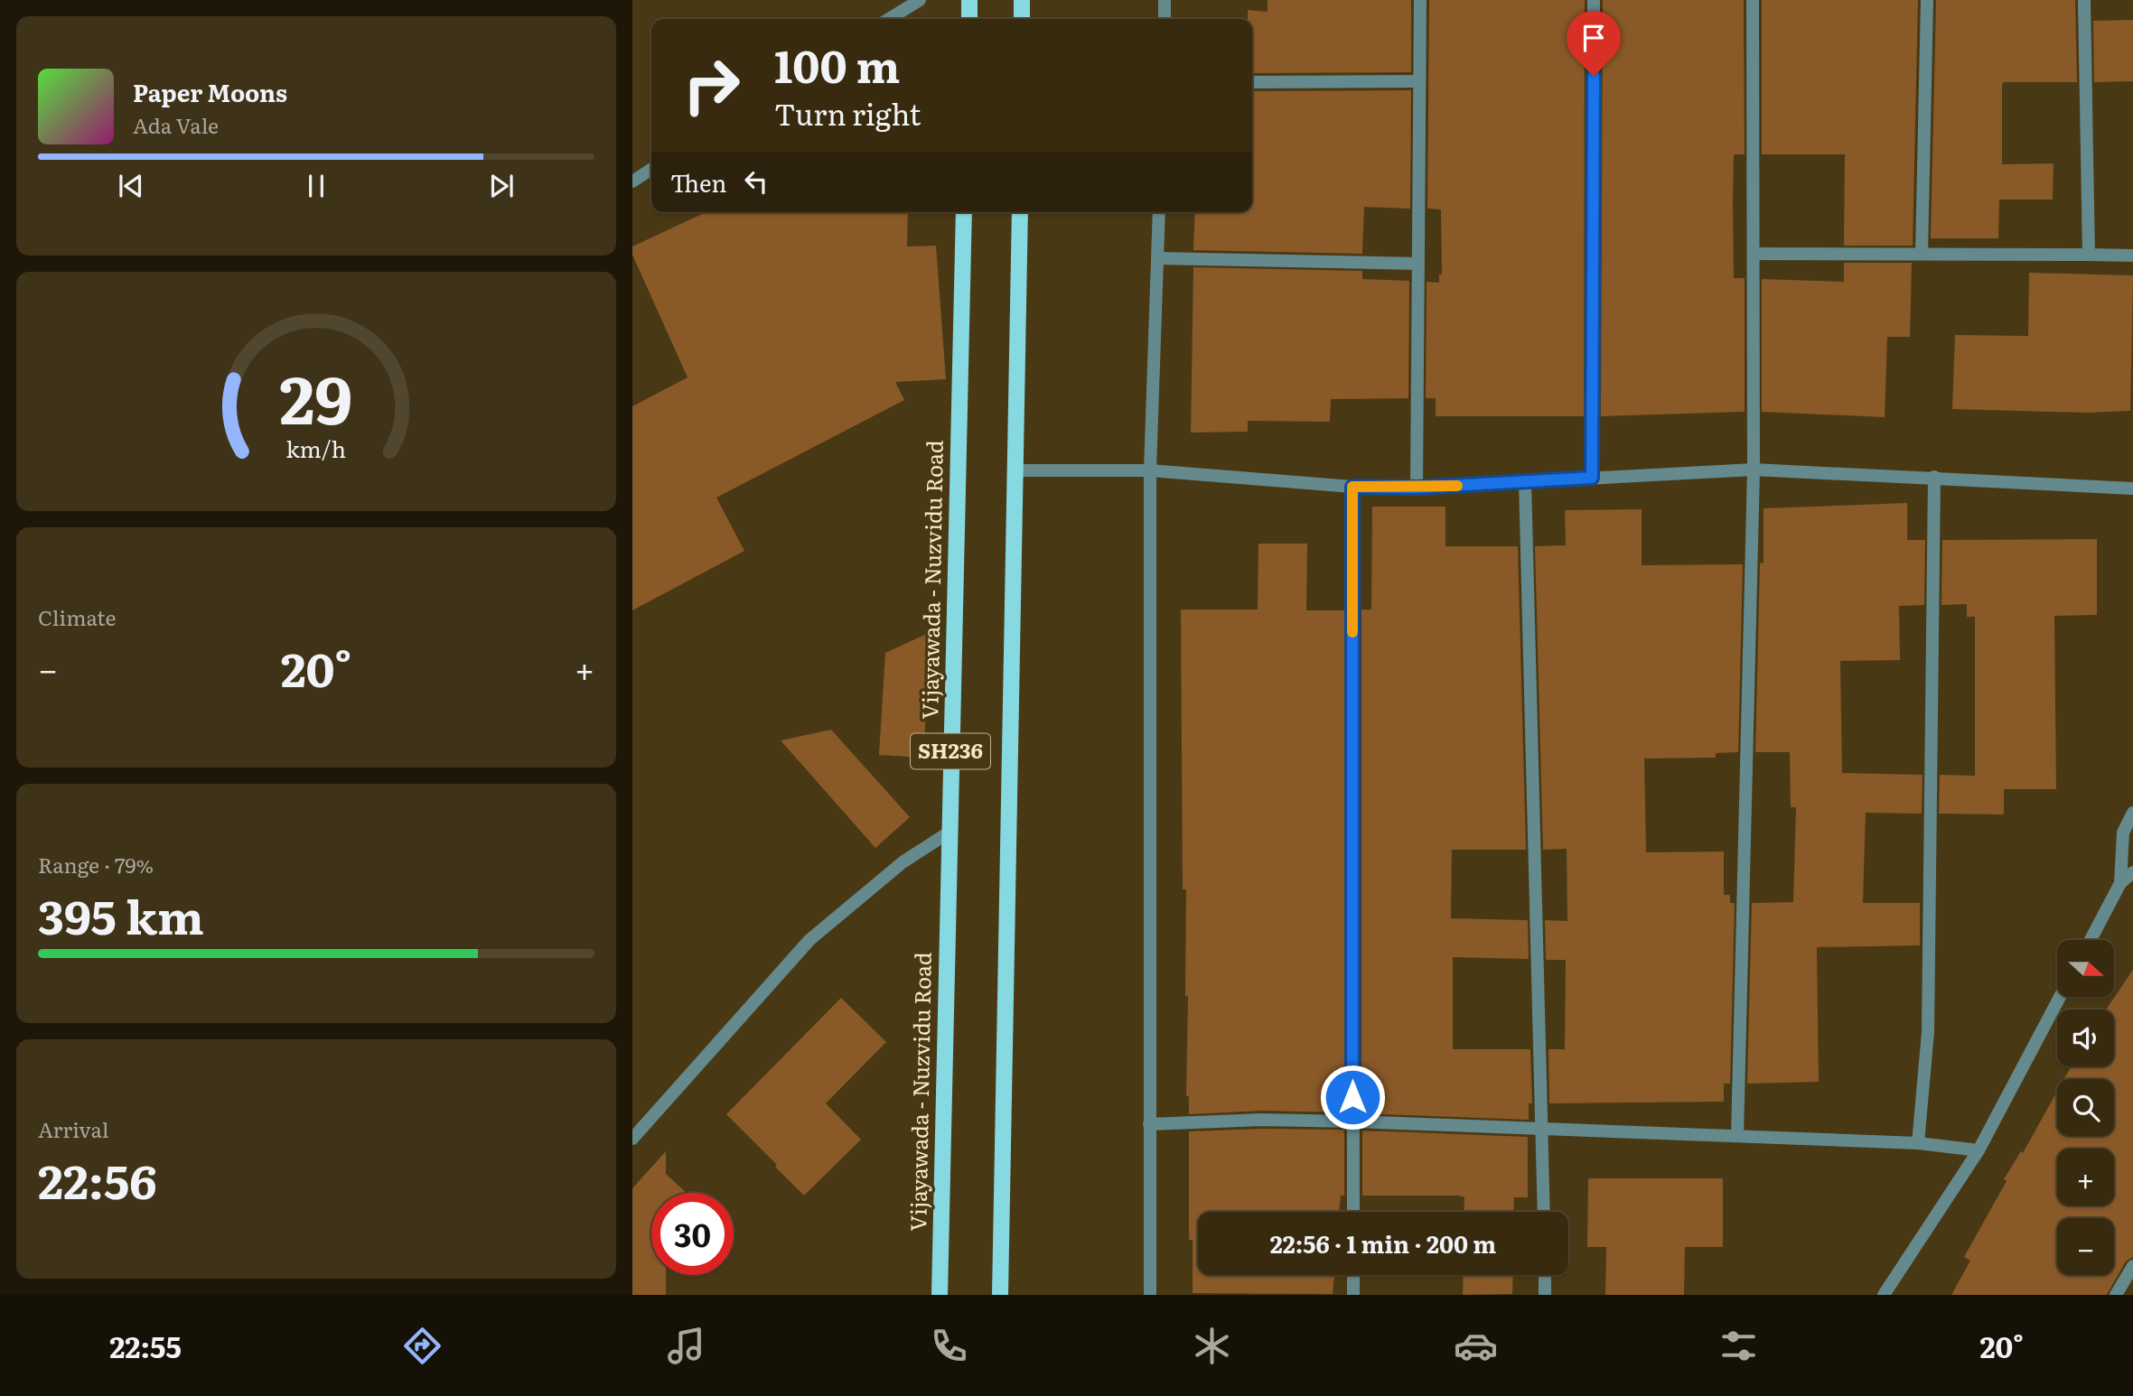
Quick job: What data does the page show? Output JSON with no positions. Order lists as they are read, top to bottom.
{
  "streets": {
    "main road": ["Vijayawada - Nuzvidu Road", "SH236"]
  },
  "north": "right",
  "page": {
    "turn": ["100 m", "Turn right"],
    "song": ["Paper Moons", "Ada Vale"],
    "then": "Then",
    "tile": [
      "Climate",
      ["Range · 79%", "395 km"],
      ["Arrival", "22:56"]
    ],
    "heat": ["−", "20°", "+"],
    "map_buttons": ["+", "−"],
    "limit": "30",
    "trip": "22:56 · 1 min · 200 m",
    "tabs": ["22:55", "20°"],
    "gauge": ["29", "km/h"]
  }
}
